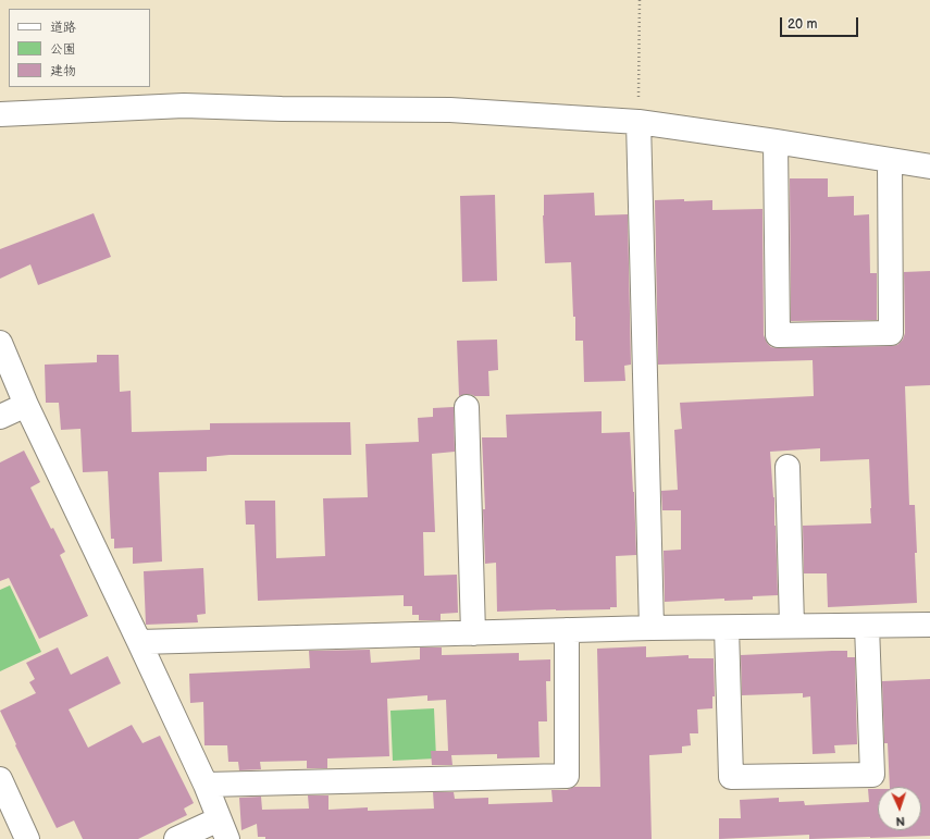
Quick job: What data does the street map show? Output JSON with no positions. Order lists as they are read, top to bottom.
{
  "legend": ["道路", "公園", "建物"],
  "scale_bar": "20 m",
  "north": "bottom"
}
